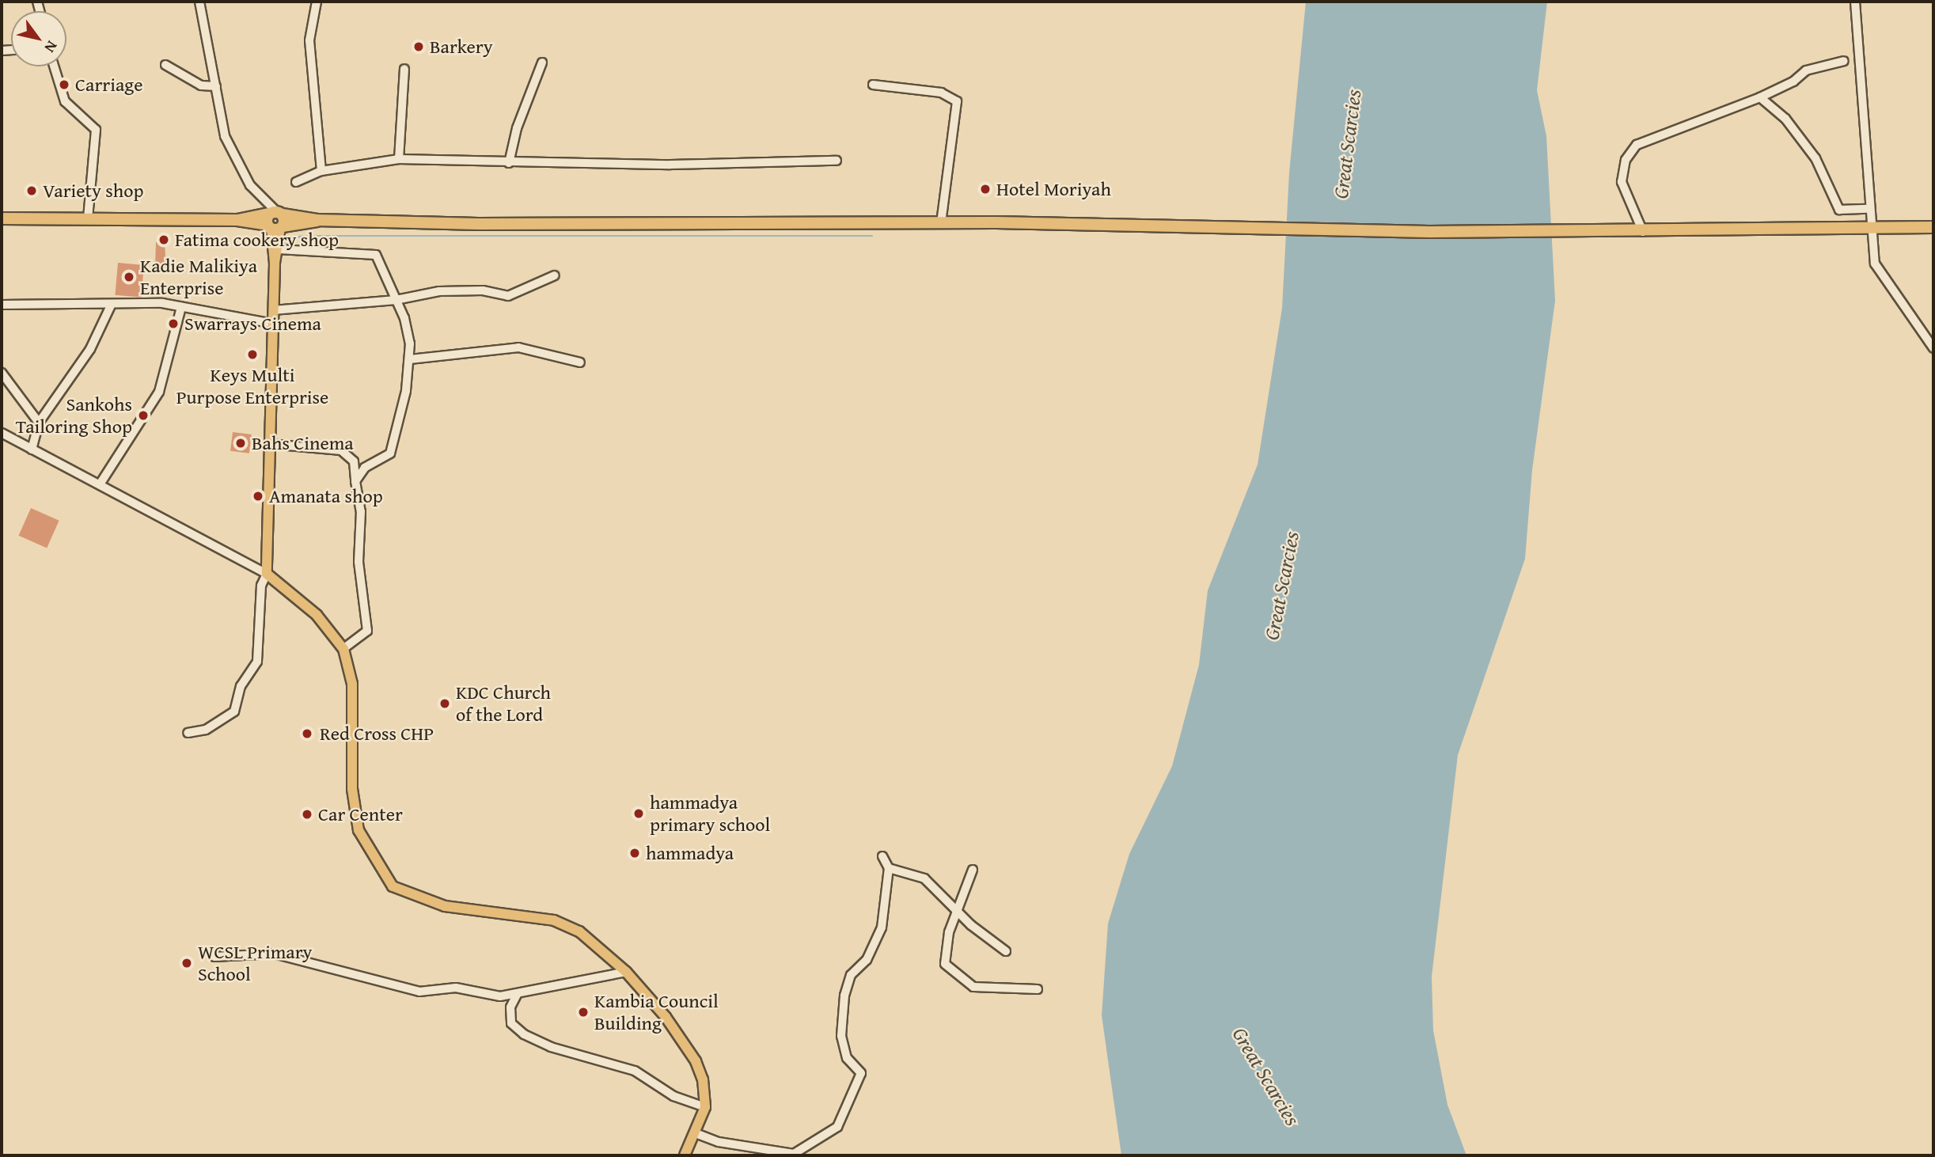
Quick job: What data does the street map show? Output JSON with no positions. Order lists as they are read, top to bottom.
{
  "water": ["Great Scarcies"],
  "places": [
    "Barkery",
    "Carriage",
    "Hotel Moriyah",
    "Variety shop",
    "Fatima cookery shop",
    "Kadie Malikiya Enterprise",
    "Swarrays Cinema",
    "Keys Multi Purpose Enterprise",
    "Sankohs Tailoring Shop",
    "Bahs Cinema",
    "Amanata shop",
    "KDC Church of the Lord",
    "Red Cross CHP",
    "hammadya primary school",
    "Car Center",
    "hammadya",
    "WCSL Primary School",
    "Kambia Council Building"
  ],
  "north": "bottom right"
}
